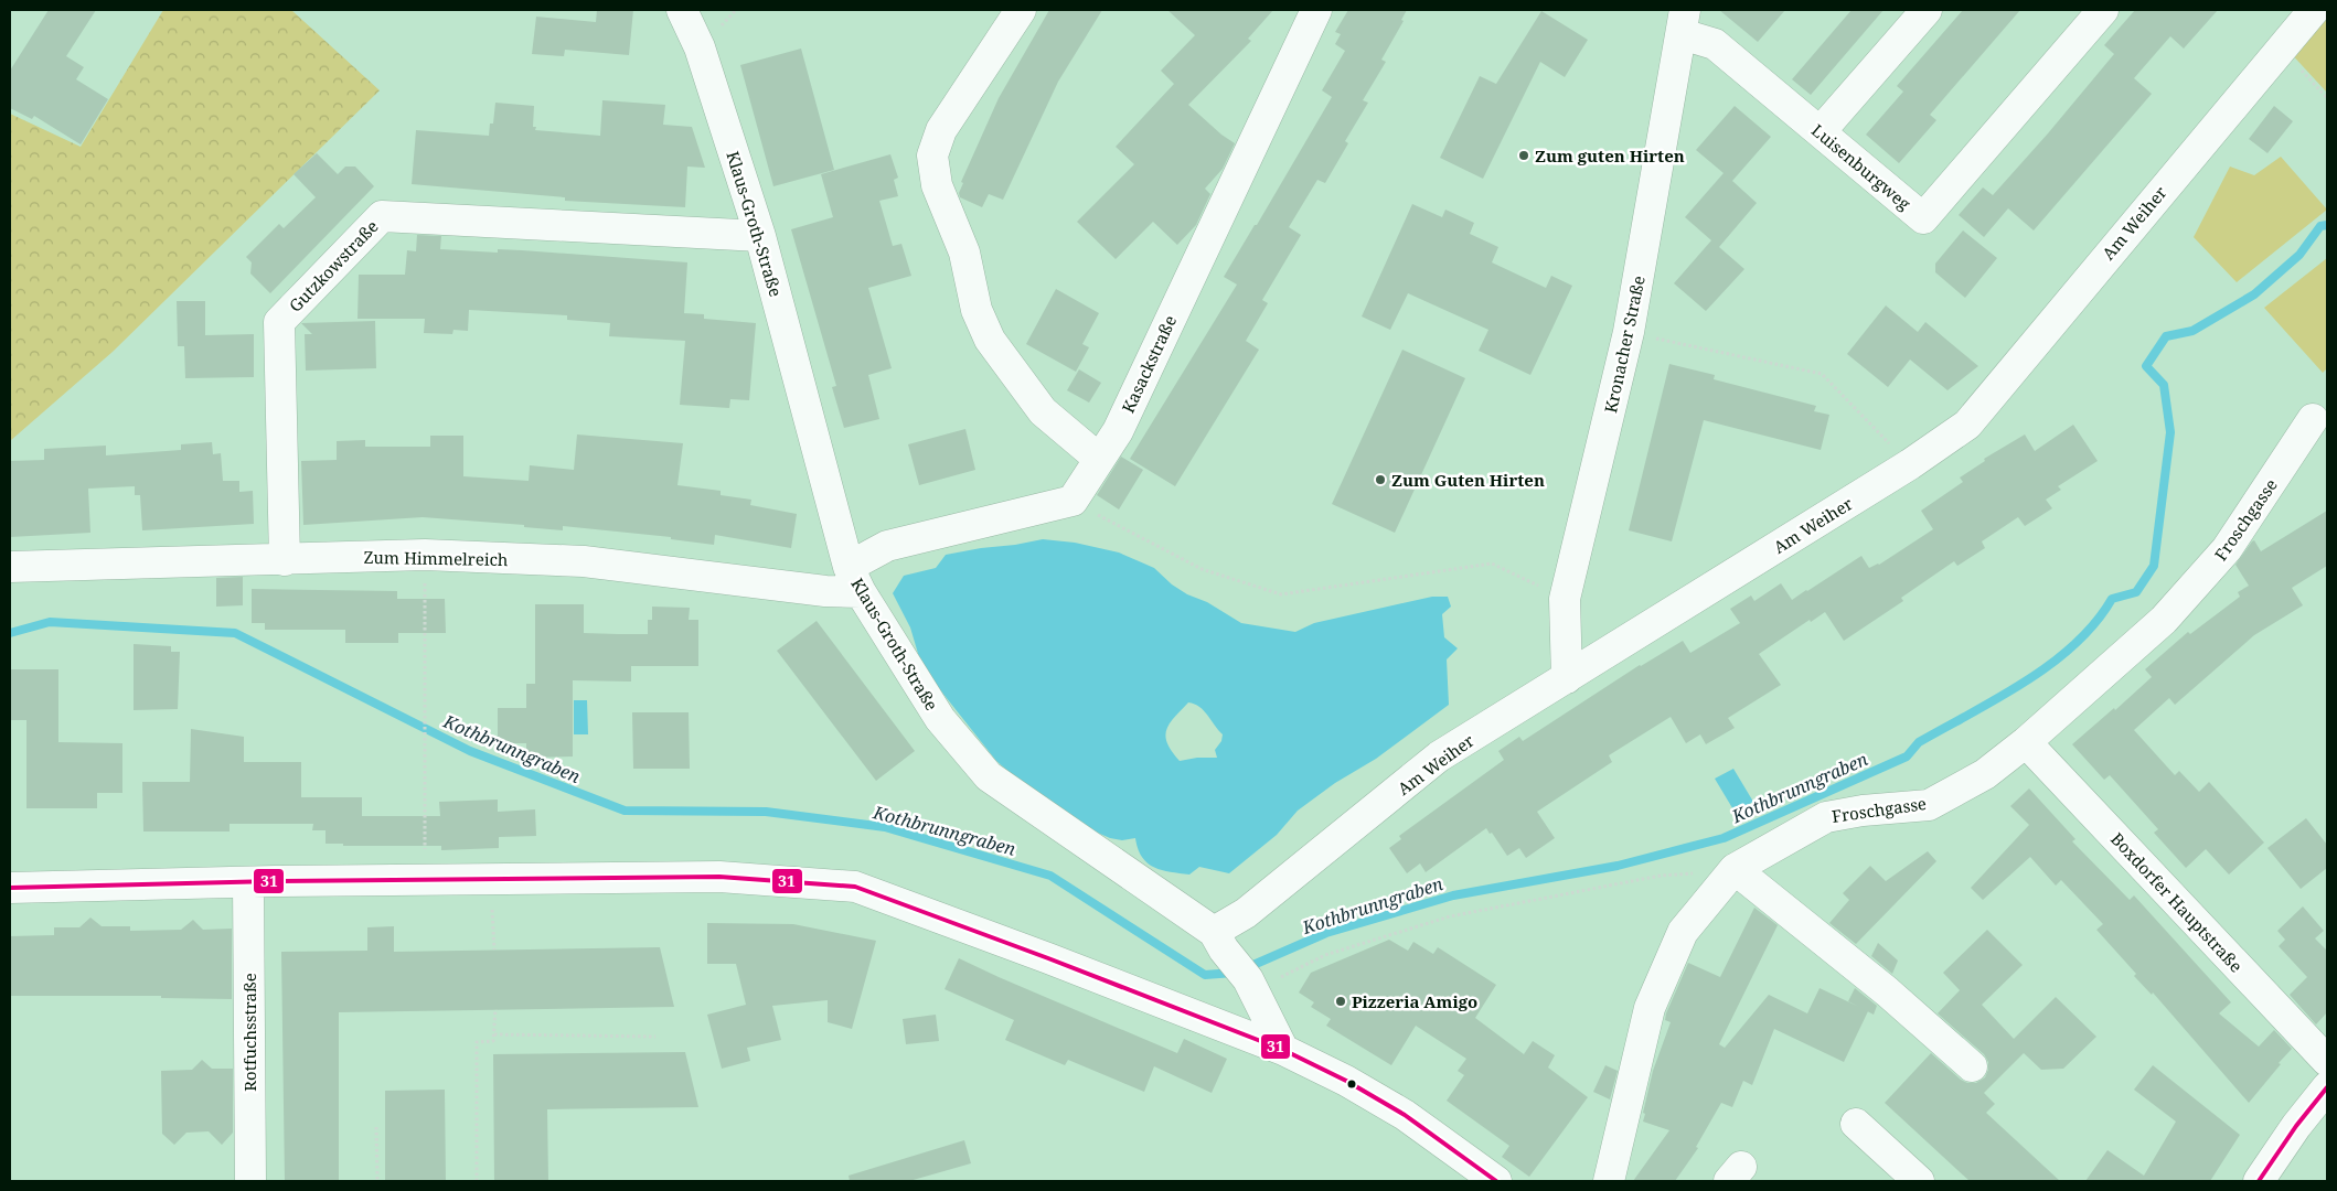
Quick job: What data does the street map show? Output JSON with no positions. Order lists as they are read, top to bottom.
{
  "streets": {
    "street": [
      "Luisenburgweg",
      "Am Weiher",
      "Klaus-Groth-Straße",
      "Gutzkowstraße",
      "Kronacher Straße",
      "Kasackstraße",
      "Froschgasse",
      "Zum Himmelreich",
      "Boxdorfer Hauptstraße",
      "Rotfuchsstraße"
    ]
  },
  "crossings": [
    ["Luisenburgweg", "Kronacher Straße"],
    ["Am Weiher", "Klaus-Groth-Straße"],
    ["Am Weiher", "Kronacher Straße"],
    ["Klaus-Groth-Straße", "Gutzkowstraße"],
    ["Klaus-Groth-Straße", "Zum Himmelreich"],
    ["Gutzkowstraße", "Zum Himmelreich"],
    ["Froschgasse", "Boxdorfer Hauptstraße"]
  ],
  "water": ["Kothbrunngraben"],
  "places": ["Zum guten Hirten", "Zum Guten Hirten", "Pizzeria Amigo"],
  "lines": ["transit line 31"]
}
